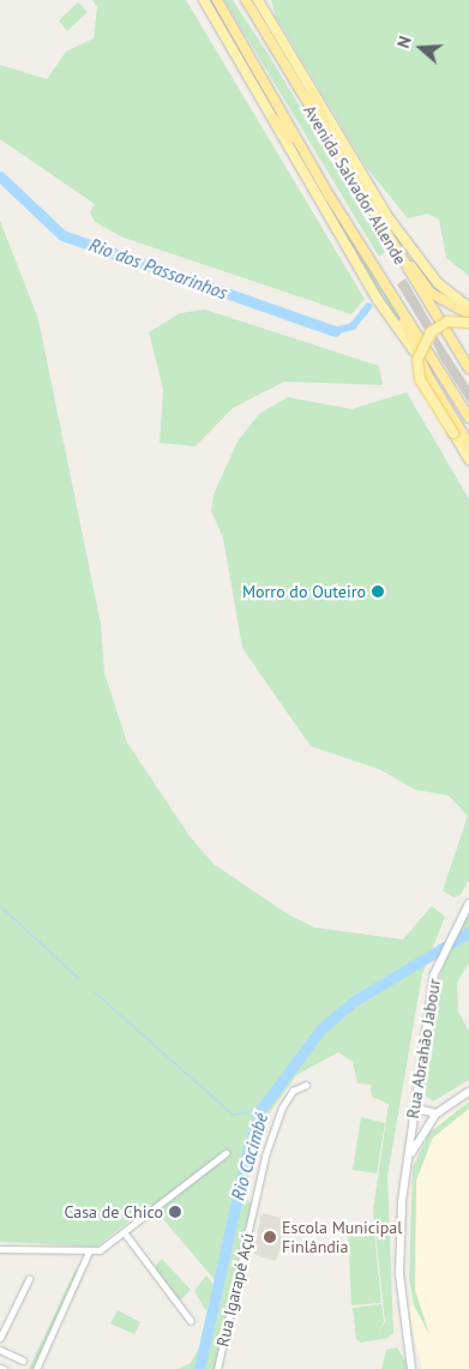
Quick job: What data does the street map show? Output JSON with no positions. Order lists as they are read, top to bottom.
{
  "streets": {
    "highway": ["Avenida Salvador Allende"],
    "street": ["Rua Abrahão Jabour", "Rua Igarapé Açú"]
  },
  "water": ["Rio dos Passarinhos", "Rio Cacimbé"],
  "places": ["Morro do Outeiro", "Casa de Chico", "Escola Municipal Finlândia"],
  "north": "left"
}
